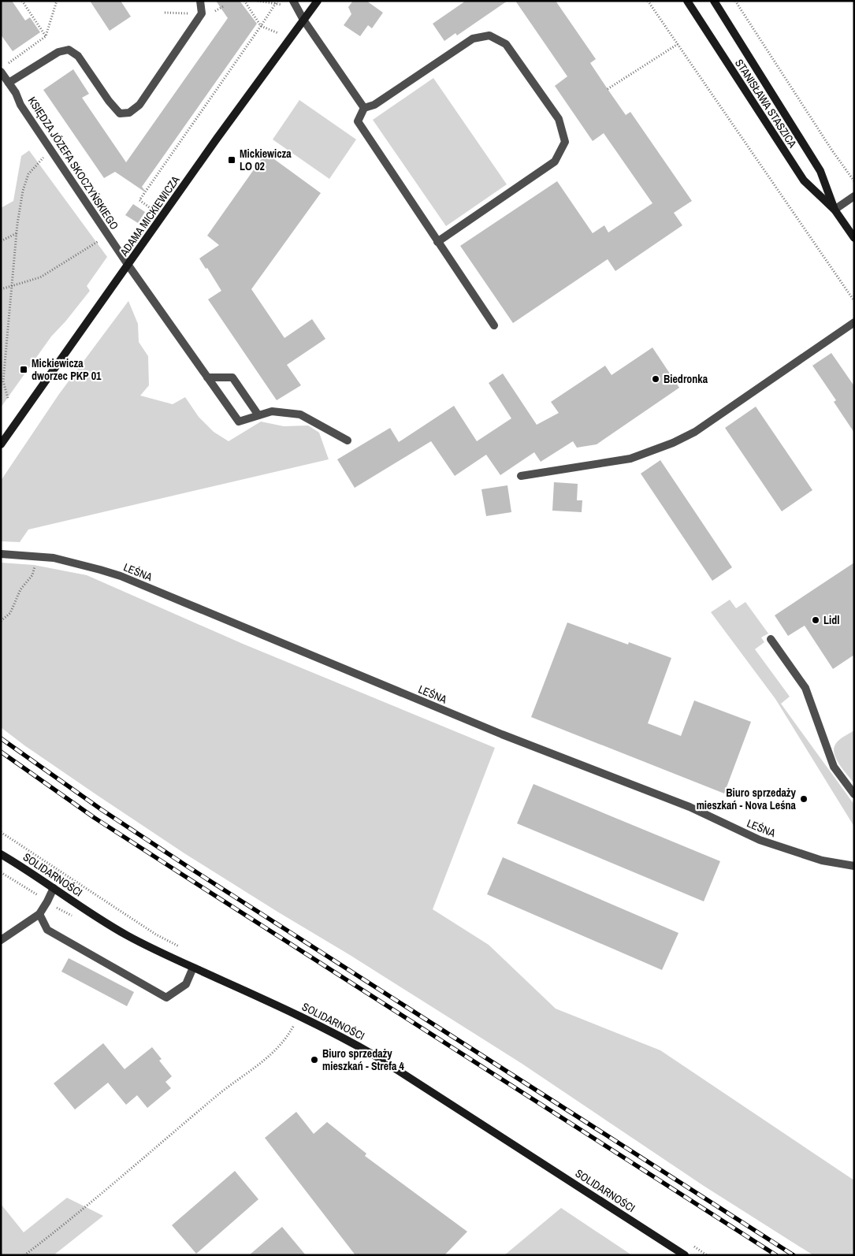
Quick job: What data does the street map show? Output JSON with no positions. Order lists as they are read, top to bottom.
{
  "streets": {
    "street": [
      "STANISŁAWA STASZICA",
      "KSIĘDZA JÓZEFA SKOCZYŃSKIEGO",
      "ADAMA MICKIEWICZA",
      "LEŚNA",
      "SOLIDARNOŚCI"
    ]
  },
  "crossings": [
    ["KSIĘDZA JÓZEFA SKOCZYŃSKIEGO", "ADAMA MICKIEWICZA"]
  ],
  "places": {
    "transit": ["Mickiewicza LO 02", "Mickiewicza dworzec PKP 01"],
    "other": [
      "Biedronka",
      "Lidl",
      "Biuro sprzedaży mieszkań - Nova Leśna",
      "Biuro sprzedaży mieszkań - Strefa 4"
    ]
  }
}
